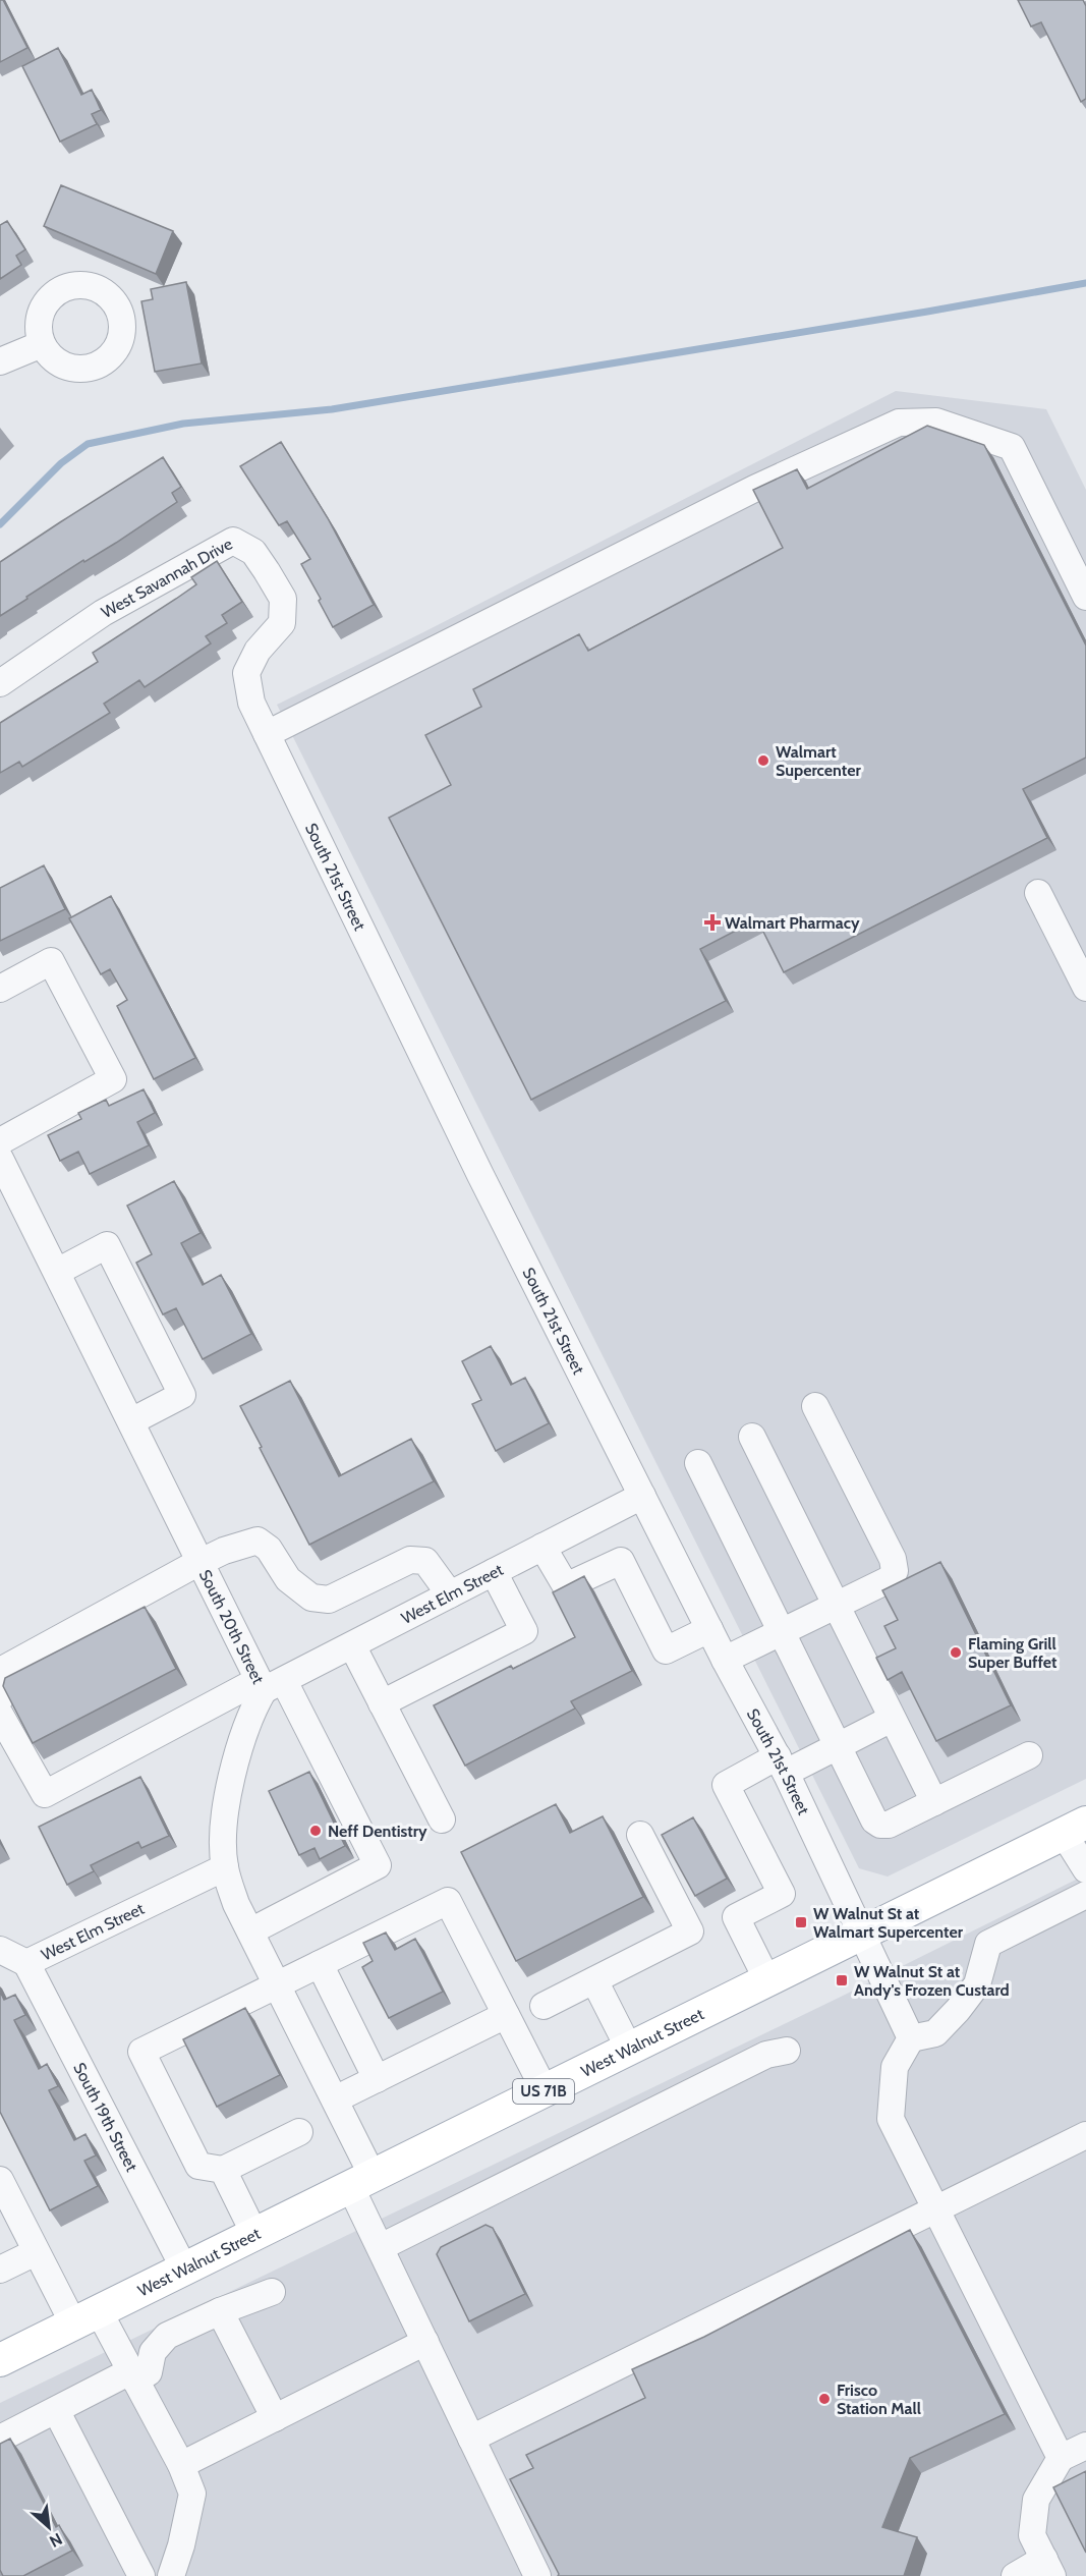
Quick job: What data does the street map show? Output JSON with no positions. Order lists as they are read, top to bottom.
{
  "streets": {
    "main road": ["West Walnut Street", "US 71B"],
    "street": [
      "West Savannah Drive",
      "South 21st Street",
      "West Elm Street",
      "South 20th Street",
      "South 19th Street"
    ]
  },
  "crossings": [
    ["West Savannah Drive", "South 21st Street"],
    ["South 21st Street", "West Elm Street"],
    ["South 21st Street", "West Walnut Street"],
    ["West Elm Street", "South 20th Street"],
    ["West Elm Street", "South 19th Street"],
    ["South 20th Street", "West Walnut Street"],
    ["West Walnut Street", "South 19th Street"]
  ],
  "places": {
    "other": [
      "Walmart Supercenter",
      "Flaming Grill Super Buffet",
      "Neff Dentistry",
      "Frisco Station Mall"
    ],
    "health": ["Walmart Pharmacy"],
    "transit": ["W Walnut St at Walmart Supercenter", "W Walnut St at Andy's Frozen Custard"]
  },
  "north": "bottom right"
}
